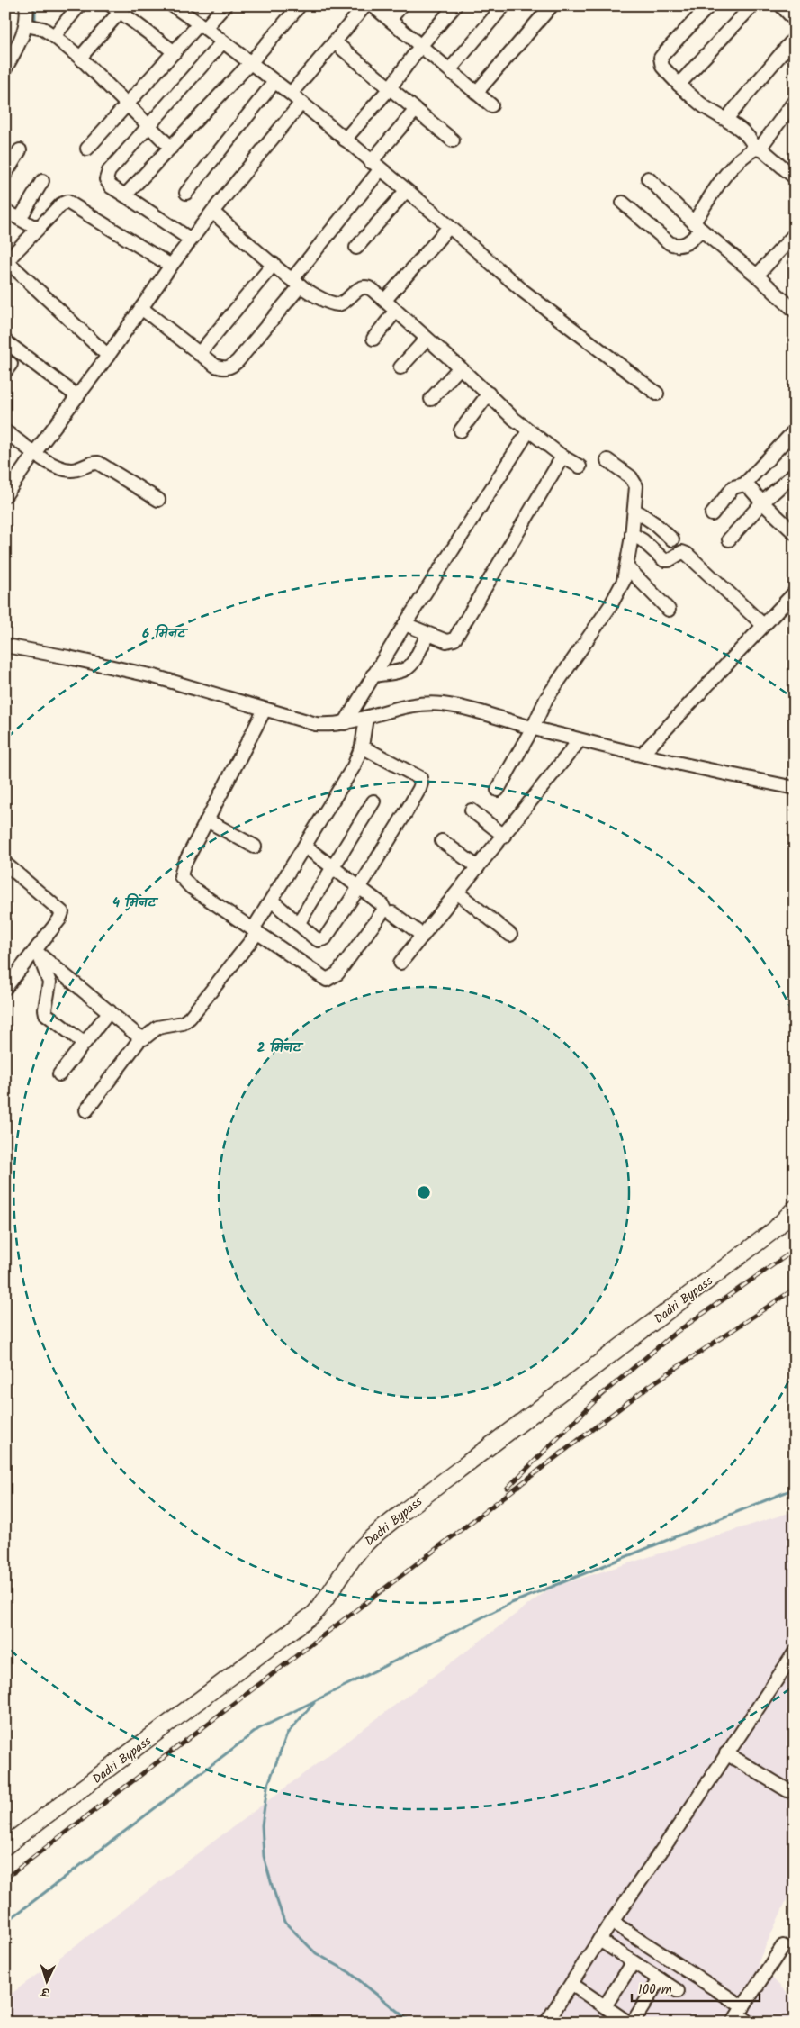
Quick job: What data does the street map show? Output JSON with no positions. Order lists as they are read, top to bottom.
{
  "streets": {
    "main road": ["Dadri Bypass"]
  },
  "scale_bar": "100 m",
  "north": "bottom",
  "rings": ["6 मिनट", "4 मिनट", "2 मिनट"]
}
